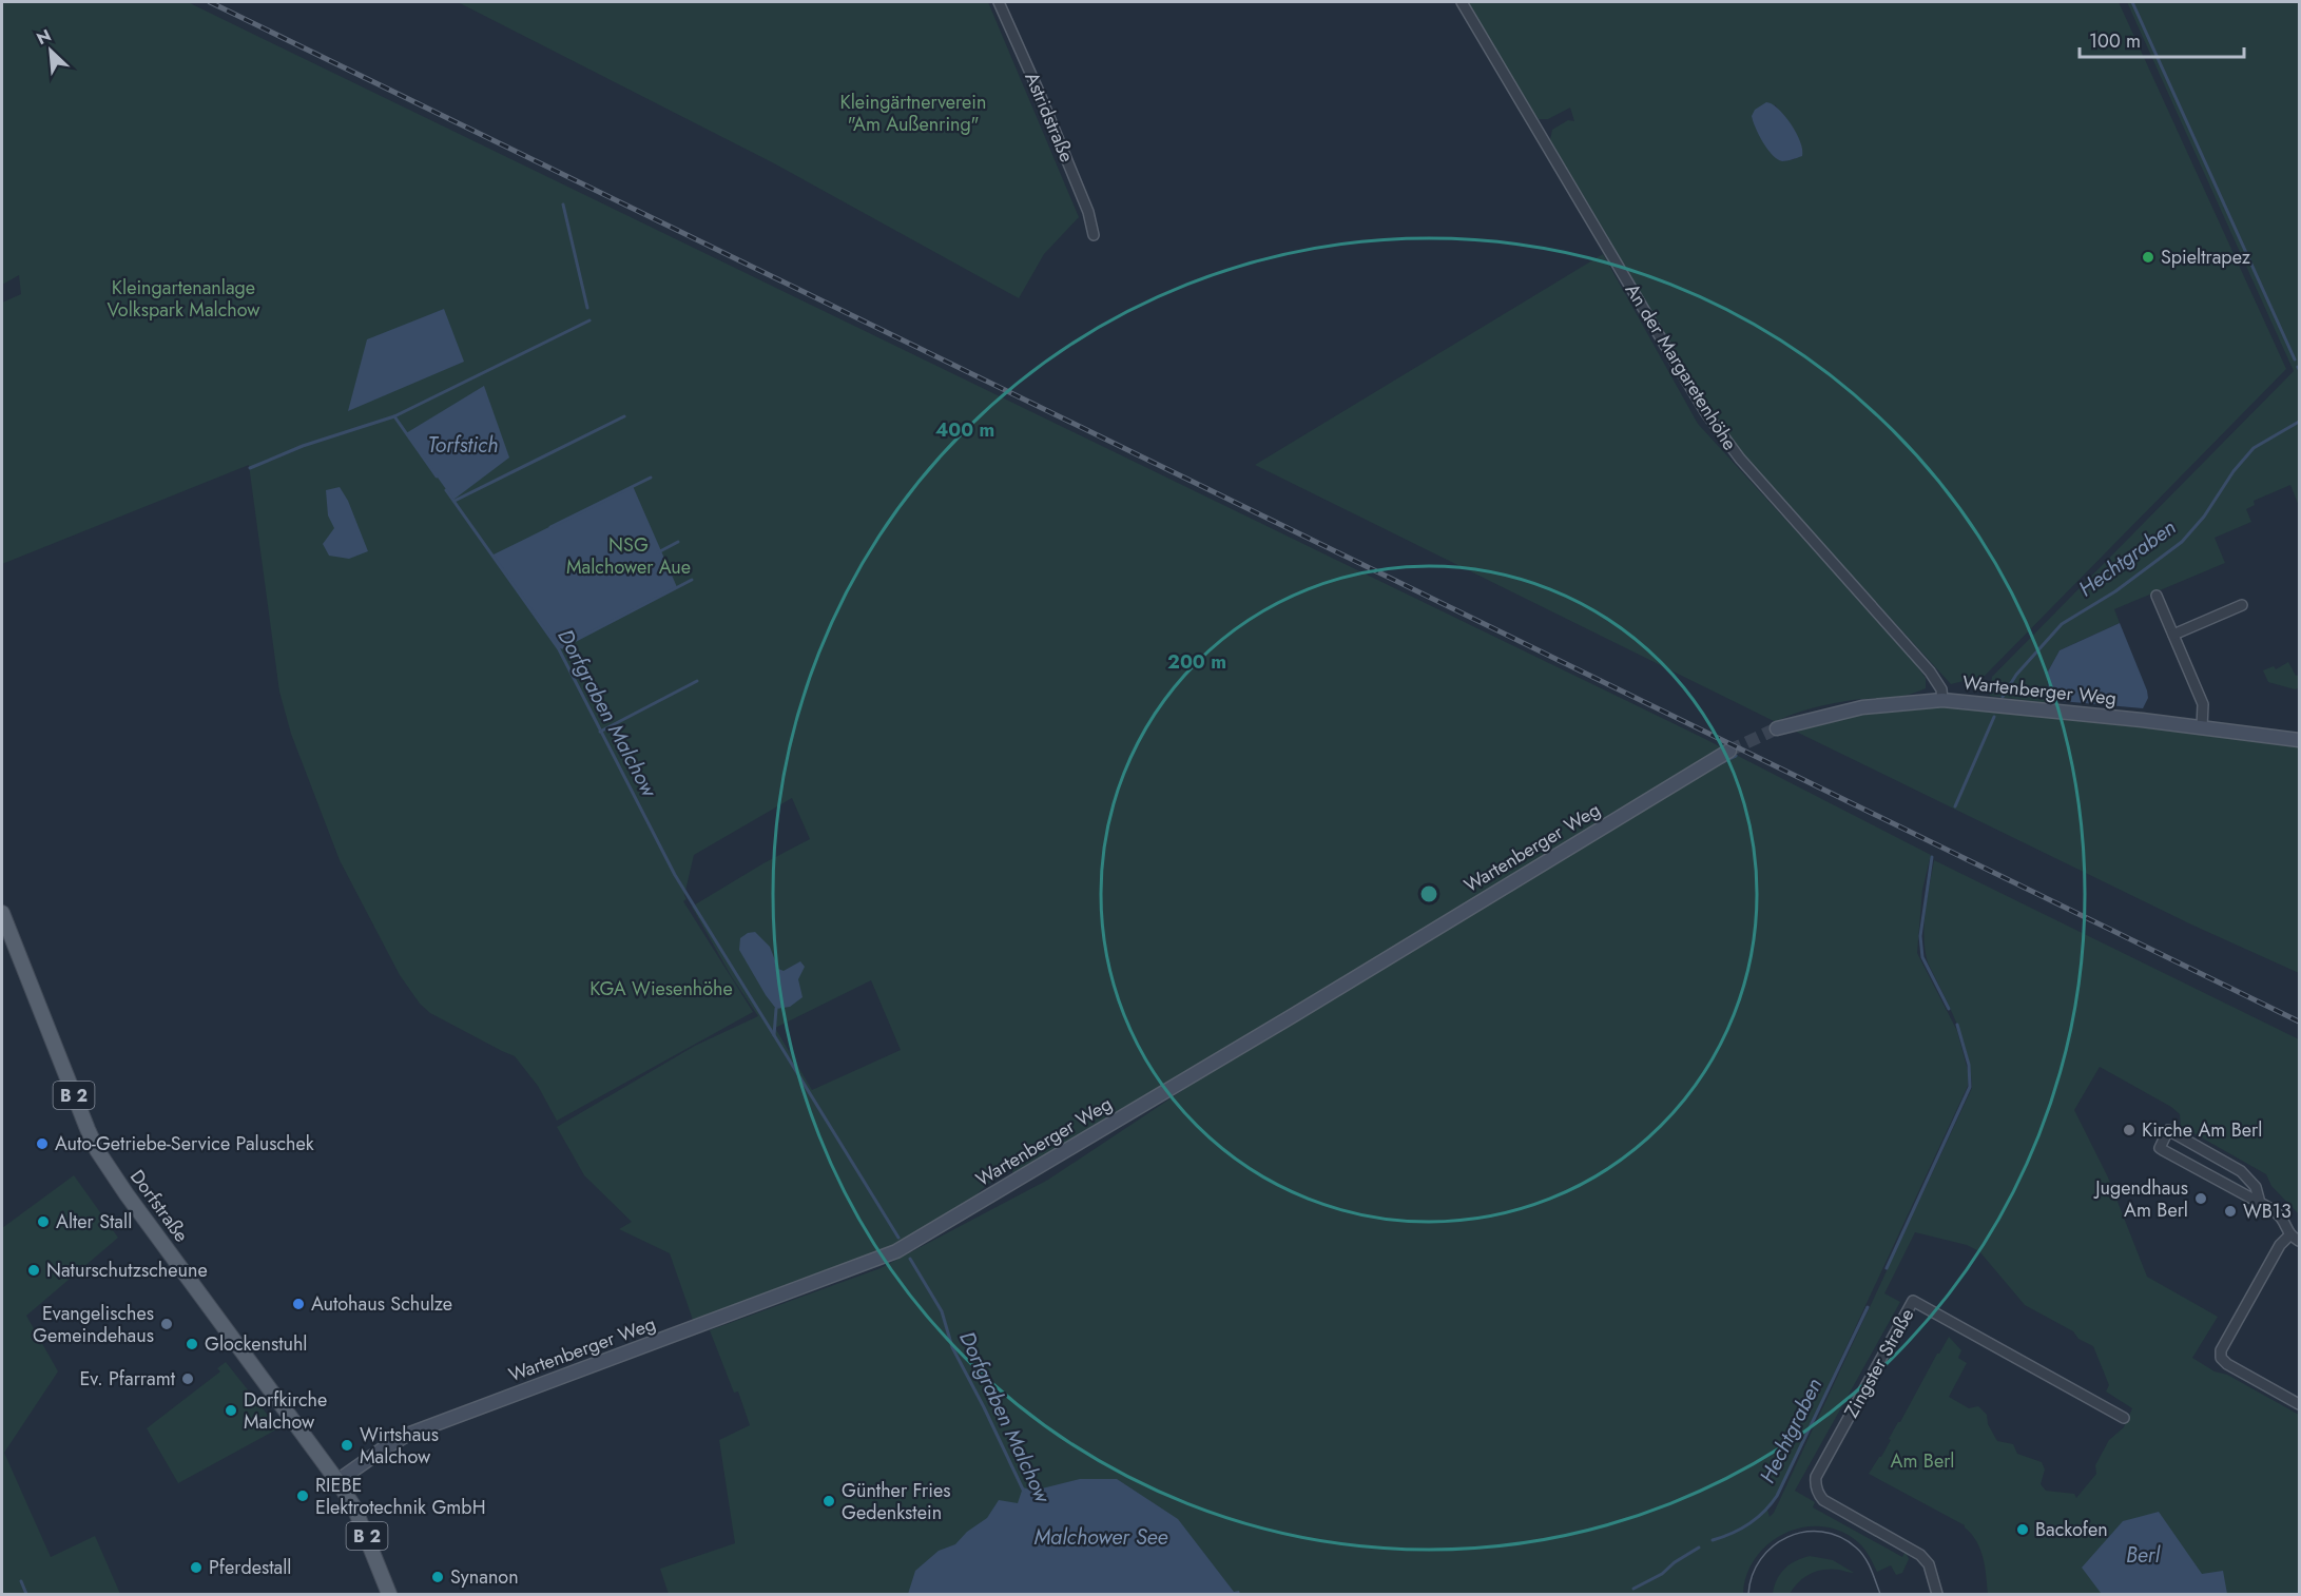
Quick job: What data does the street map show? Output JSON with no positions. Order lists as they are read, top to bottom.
{
  "streets": {
    "main road": ["Wartenberger Weg", "B 2", "Dorfstraße"],
    "street": ["Astridstraße", "An der Margaretenhöhe", "Zingster Straße"]
  },
  "crossings": [
    ["An der Margaretenhöhe", "Wartenberger Weg"],
    ["Wartenberger Weg", "Dorfstraße"]
  ],
  "water": [
    "Torfstich",
    "Hechtgraben",
    "Dorfgraben Malchow",
    "Malchower See",
    "Berl"
  ],
  "parks": [
    "Kleingärtnerverein \"Am Außenring\"",
    "Kleingartenanlage Volkspark Malchow",
    "NSG Malchower Aue",
    "KGA Wiesenhöhe",
    "Am Berl"
  ],
  "places": [
    "Spieltrapez",
    "Kirche Am Berl",
    "Auto-Getriebe-Service Paluschek",
    "Jugendhaus Am Berl",
    "WB13",
    "Alter Stall",
    "Naturschutzscheune",
    "Autohaus Schulze",
    "Evangelisches Gemeindehaus",
    "Glockenstuhl",
    "Ev. Pfarramt",
    "Dorfkirche Malchow",
    "Wirtshaus Malchow",
    "RIEBE Elektrotechnik GmbH",
    "Günther Fries Gedenkstein",
    "Backofen",
    "Pferdestall",
    "Synanon"
  ],
  "scale_bar": "100 m",
  "north": "top left",
  "rings": ["400 m", "200 m"]
}
